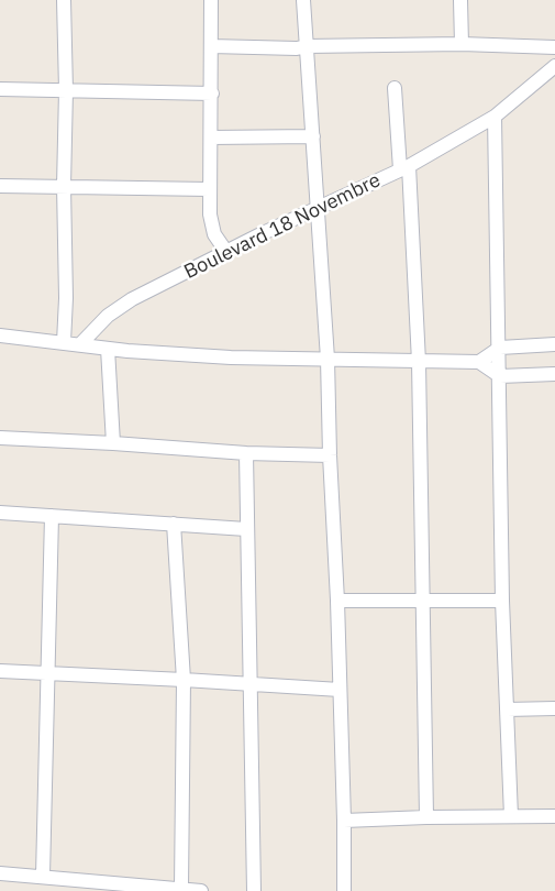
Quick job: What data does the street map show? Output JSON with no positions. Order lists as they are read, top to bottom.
{
  "streets": {
    "street": ["Boulevard 18 Novembre"]
  }
}
